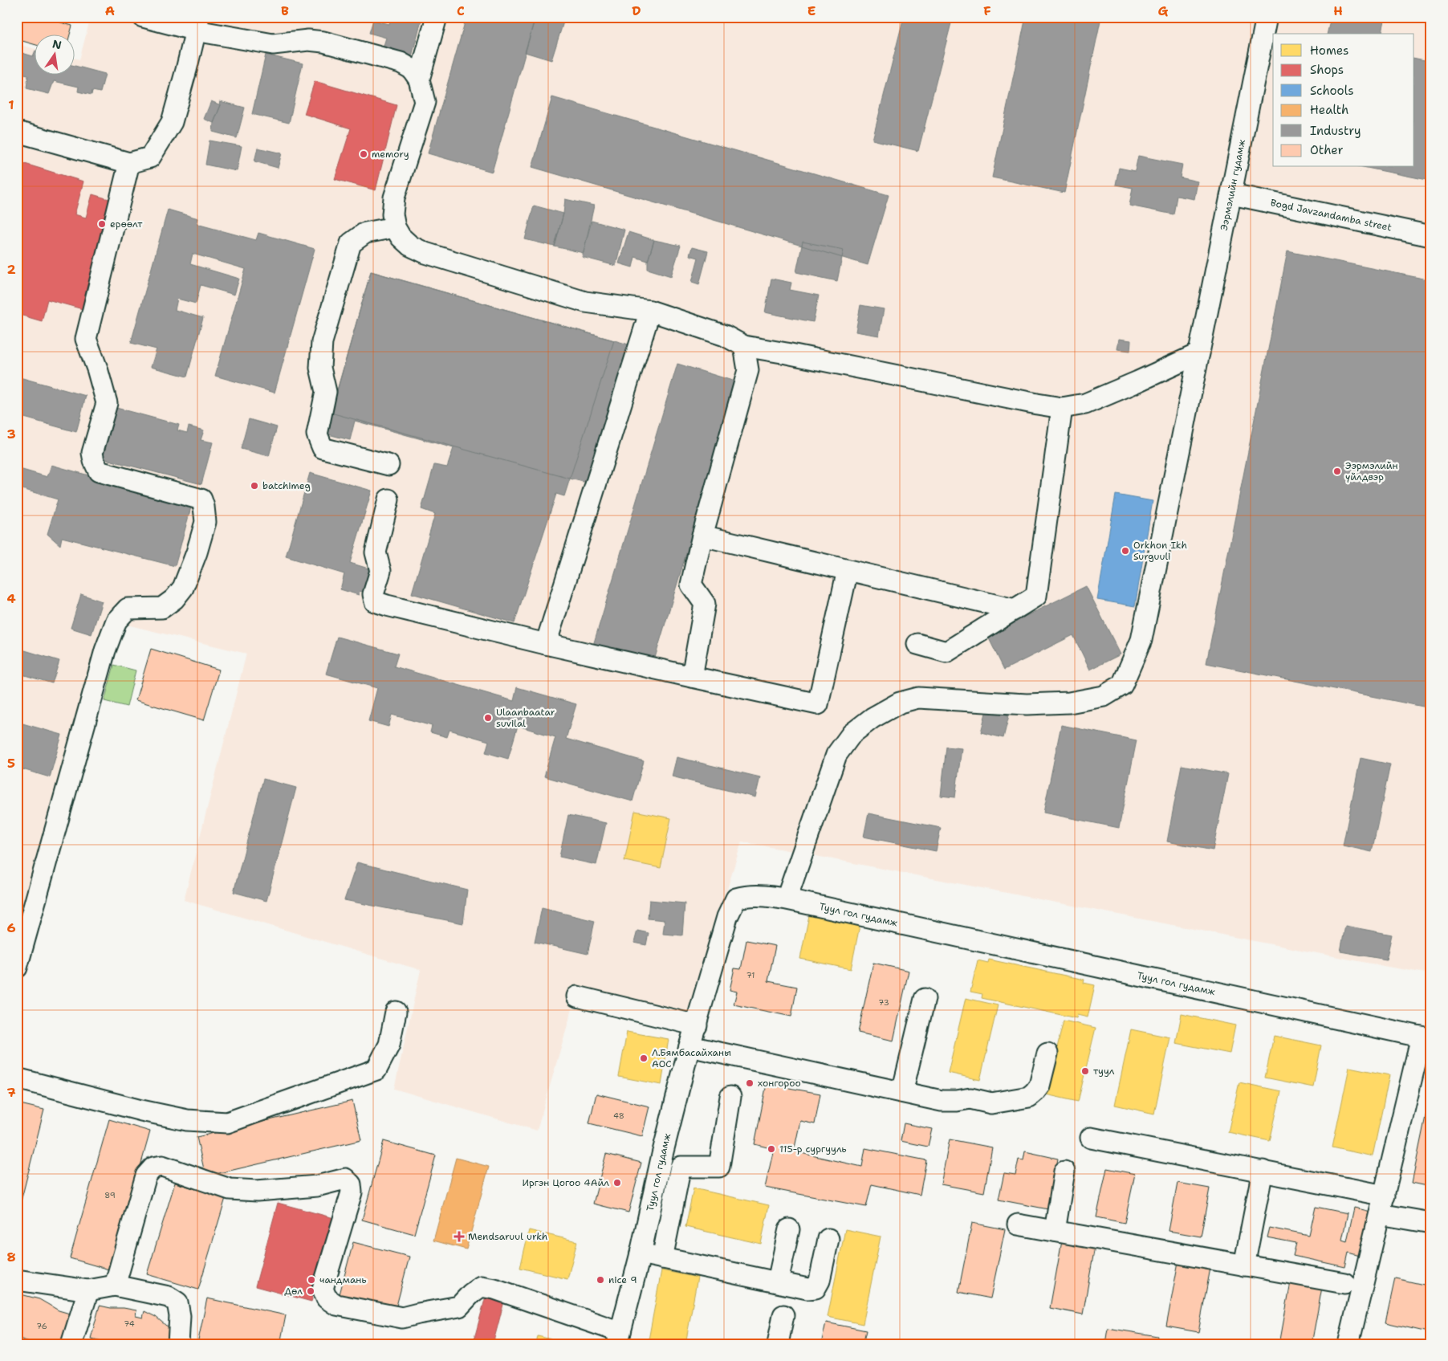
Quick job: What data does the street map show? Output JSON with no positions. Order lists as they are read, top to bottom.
{
  "streets": {
    "street": ["Ээрмэлийн гудамж", "Bogd Javzandamba street", "Туул гол гудамж"]
  },
  "crossings": [
    ["Ээрмэлийн гудамж", "Bogd Javzandamba street"],
    ["Ээрмэлийн гудамж", "Туул гол гудамж"]
  ],
  "places": {
    "other": [
      "memory",
      "ерөөлт",
      "Ээрмэлийн үйлдвэр",
      "batchimeg",
      "Orkhon Ikh Surguuli",
      "Ulaanbaatar suvilal",
      "Л.Бямбасайханы АОС",
      "туул",
      "хонгороо",
      "115-р сургууль",
      "Иргэн Цогоо 4Айл",
      "чандмань",
      "nice 9",
      "Дөл"
    ],
    "health": ["Mendsaruul urkh"]
  },
  "house_numbers": [
    "71",
    "73",
    "48",
    "89",
    "74",
    "76"
  ],
  "legend": [
    "Homes",
    "Shops",
    "Schools",
    "Health",
    "Industry",
    "Other"
  ],
  "north": "top",
  "grid": {
    "columns": [
      "A",
      "B",
      "C",
      "D",
      "E",
      "F",
      "G",
      "H"
    ],
    "rows": [
      "1",
      "2",
      "3",
      "4",
      "5",
      "6",
      "7",
      "8"
    ]
  }
}
